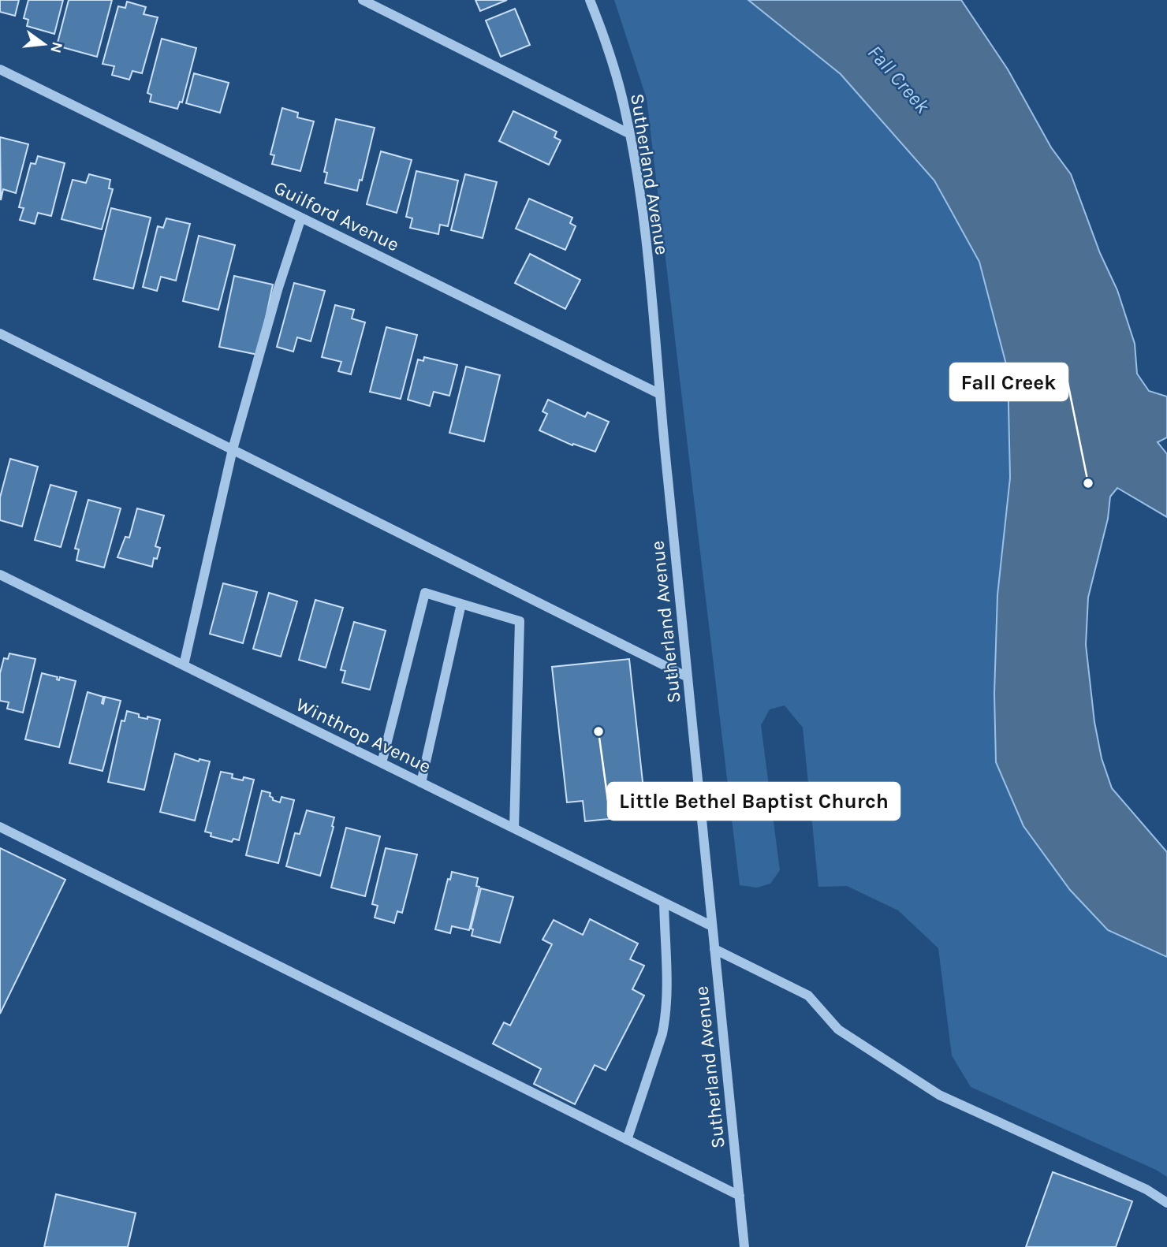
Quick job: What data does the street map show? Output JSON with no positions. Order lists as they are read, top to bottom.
{
  "streets": {
    "street": ["Sutherland Avenue", "Guilford Avenue", "Winthrop Avenue"]
  },
  "crossings": [
    ["Sutherland Avenue", "Guilford Avenue"],
    ["Sutherland Avenue", "Winthrop Avenue"]
  ],
  "water": ["Fall Creek"],
  "places": ["Fall Creek", "Little Bethel Baptist Church"],
  "north": "right"
}
